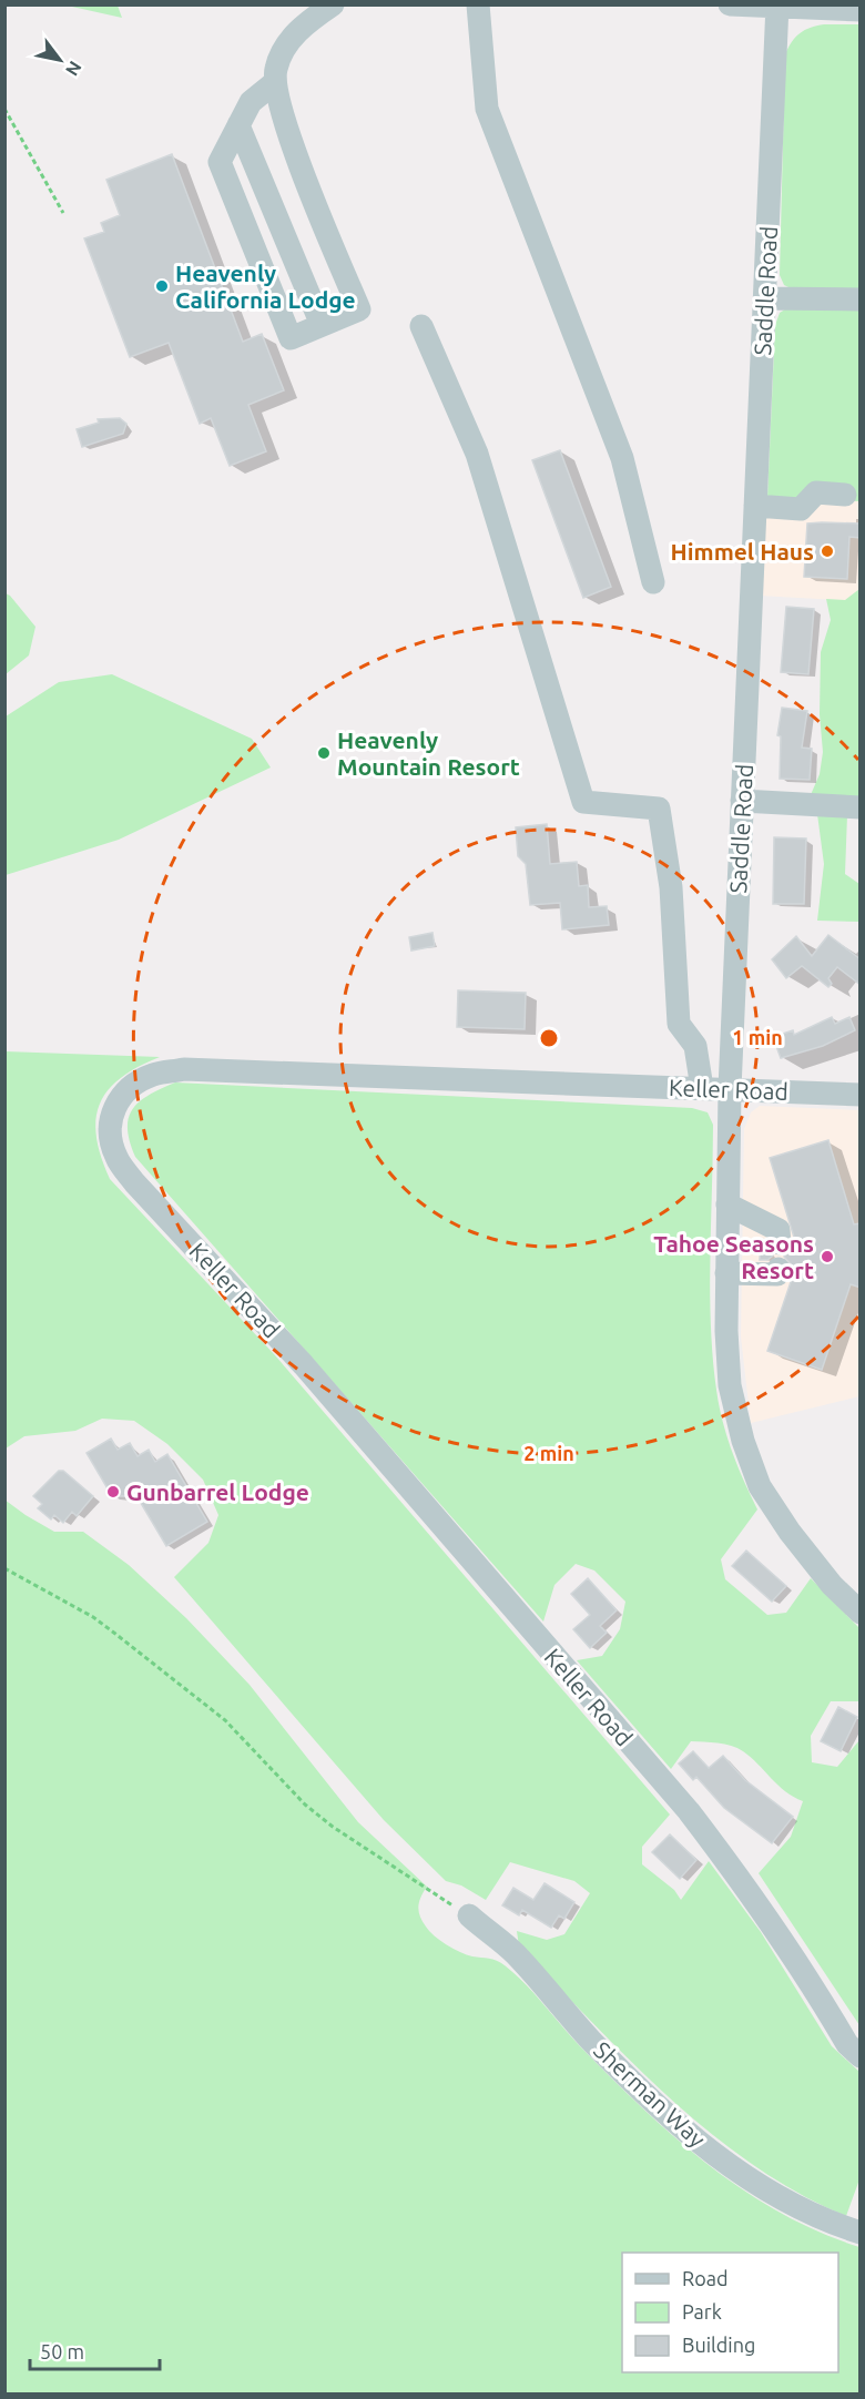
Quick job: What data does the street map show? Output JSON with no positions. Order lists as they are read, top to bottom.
{
  "streets": {
    "street": ["Saddle Road", "Keller Road", "Sherman Way"]
  },
  "crossings": [
    ["Saddle Road", "Keller Road"]
  ],
  "places": [
    "Heavenly California Lodge",
    "Himmel Haus",
    "Heavenly Mountain Resort",
    "Tahoe Seasons Resort",
    "Gunbarrel Lodge"
  ],
  "legend": ["Road", "Park", "Building"],
  "scale_bar": "50 m",
  "north": "bottom right",
  "rings": ["1 min", "2 min"]
}
